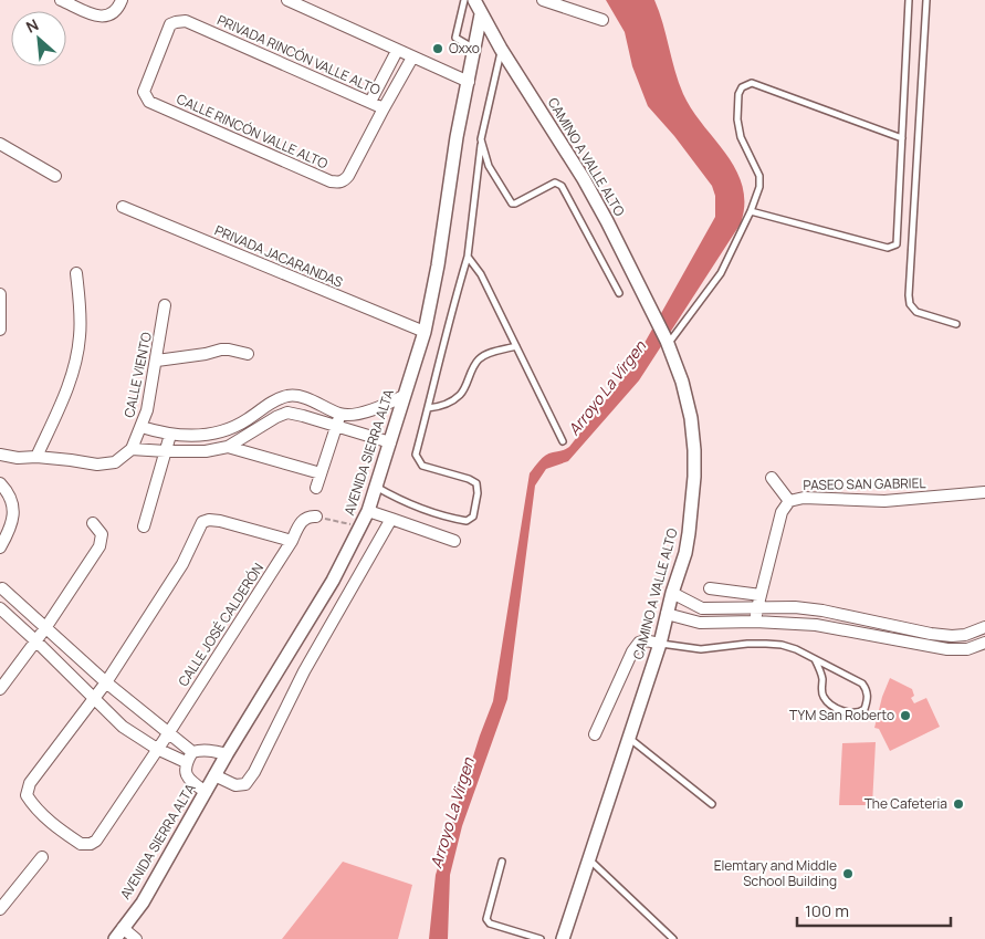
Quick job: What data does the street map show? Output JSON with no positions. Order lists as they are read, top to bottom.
{
  "streets": {
    "street": [
      "PRIVADA RINCÓN VALLE ALTO",
      "CALLE RINCÓN VALLE ALTO",
      "CAMINO A VALLE ALTO",
      "PRIVADA JACARANDAS",
      "CALLE VIENTO",
      "AVENIDA SIERRA ALTA",
      "PASEO SAN GABRIEL",
      "CALLE JOSÉ CALDERÓN"
    ]
  },
  "crossings": [
    ["PRIVADA RINCÓN VALLE ALTO", "CALLE RINCÓN VALLE ALTO"],
    ["CAMINO A VALLE ALTO", "AVENIDA SIERRA ALTA"],
    ["PRIVADA JACARANDAS", "AVENIDA SIERRA ALTA"]
  ],
  "water": ["Arroyo La Virgen"],
  "places": [
    "Oxxo",
    "TYM San Roberto",
    "The Cafeteria",
    "Elemtary and Middle School Building"
  ],
  "scale_bar": "100 m",
  "north": "top left"
}
